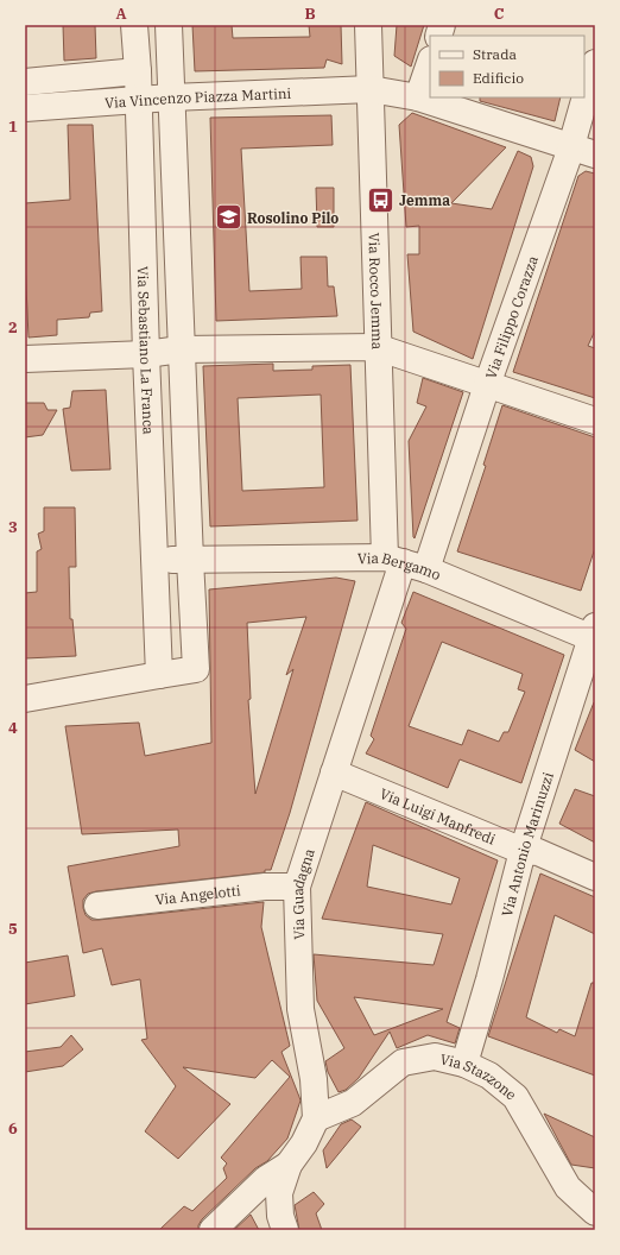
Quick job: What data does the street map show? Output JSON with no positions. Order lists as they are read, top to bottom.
{
  "streets": {
    "street": [
      "Via Vincenzo Piazza Martini",
      "Via Rocco Jemma",
      "Via Filippo Corazza",
      "Via Sebastiano La Franca",
      "Via Bergamo",
      "Via Luigi Manfredi",
      "Via Antonio Marinuzzi",
      "Via Angelotti",
      "Via Guadagna",
      "Via Stazzone"
    ]
  },
  "crossings": [
    ["Via Vincenzo Piazza Martini", "Via Rocco Jemma"],
    ["Via Vincenzo Piazza Martini", "Via Filippo Corazza"],
    ["Via Vincenzo Piazza Martini", "Via Sebastiano La Franca"],
    ["Via Rocco Jemma", "Via Filippo Corazza"],
    ["Via Rocco Jemma", "Via Bergamo"],
    ["Via Rocco Jemma", "Via Guadagna"],
    ["Via Filippo Corazza", "Via Bergamo"],
    ["Via Filippo Corazza", "Via Guadagna"],
    ["Via Sebastiano La Franca", "Via Bergamo"],
    ["Via Bergamo", "Via Antonio Marinuzzi"],
    ["Via Bergamo", "Via Guadagna"],
    ["Via Luigi Manfredi", "Via Antonio Marinuzzi"],
    ["Via Luigi Manfredi", "Via Guadagna"],
    ["Via Antonio Marinuzzi", "Via Stazzone"],
    ["Via Angelotti", "Via Guadagna"],
    ["Via Guadagna", "Via Stazzone"]
  ],
  "places": {
    "bus stop": ["Jemma"],
    "school or university": ["Rosolino Pilo"]
  },
  "legend": ["Strada", "Edificio"],
  "grid": {
    "columns": ["A", "B", "C"],
    "rows": [
      "1",
      "2",
      "3",
      "4",
      "5",
      "6"
    ]
  }
}
